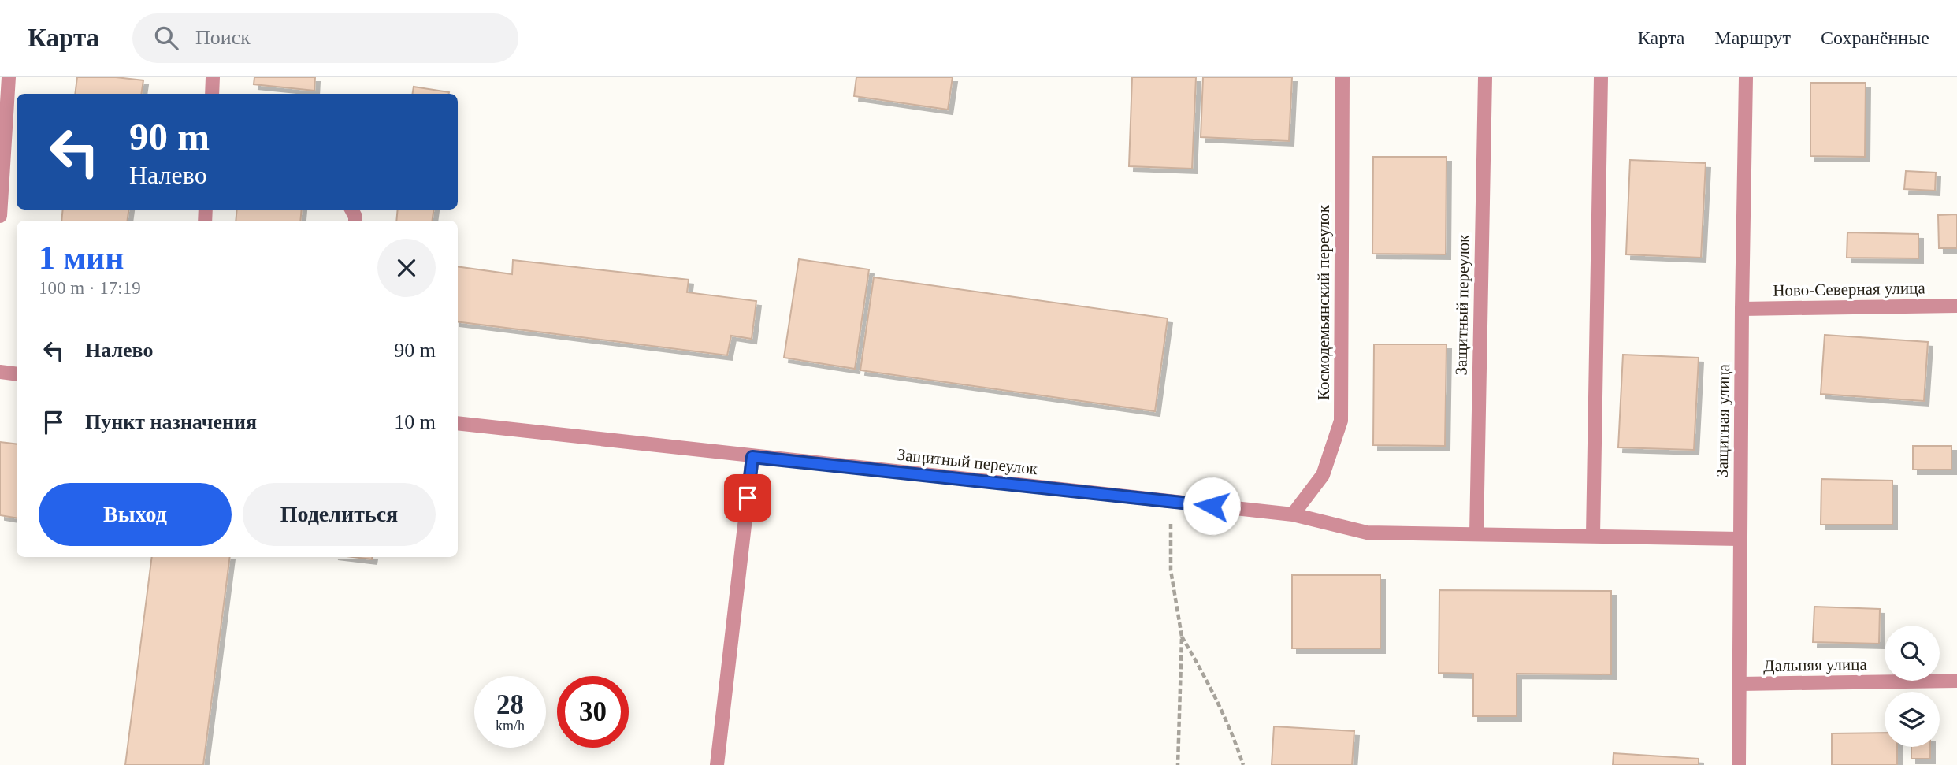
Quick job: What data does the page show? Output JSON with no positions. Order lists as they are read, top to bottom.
{
  "streets": {
    "street": [
      "Ново-Северная улица",
      "Космодемьянский переулок",
      "Защитный переулок",
      "Защитная улица",
      "Дальняя улица"
    ]
  },
  "crossings": [
    ["Ново-Северная улица", "Защитная улица"],
    ["Космодемьянский переулок", "Защитный переулок"],
    ["Защитный переулок", "Защитная улица"],
    ["Защитная улица", "Дальняя улица"]
  ],
  "page": {
    "header": "Карта",
    "search": "Поиск",
    "nav": ["Карта", "Маршрут", "Сохранённые"],
    "turn": ["90 m", "Налево"],
    "heading": ["1 мин", "100 m · 17:19"],
    "list": [
      {
        "name": "Налево",
        "value": "90 m"
      },
      {
        "name": "Пункт назначения",
        "value": "10 m"
      }
    ],
    "buttons": ["Выход", "Поделиться"],
    "speed": "28 km/h",
    "limit": "30"
  }
}
